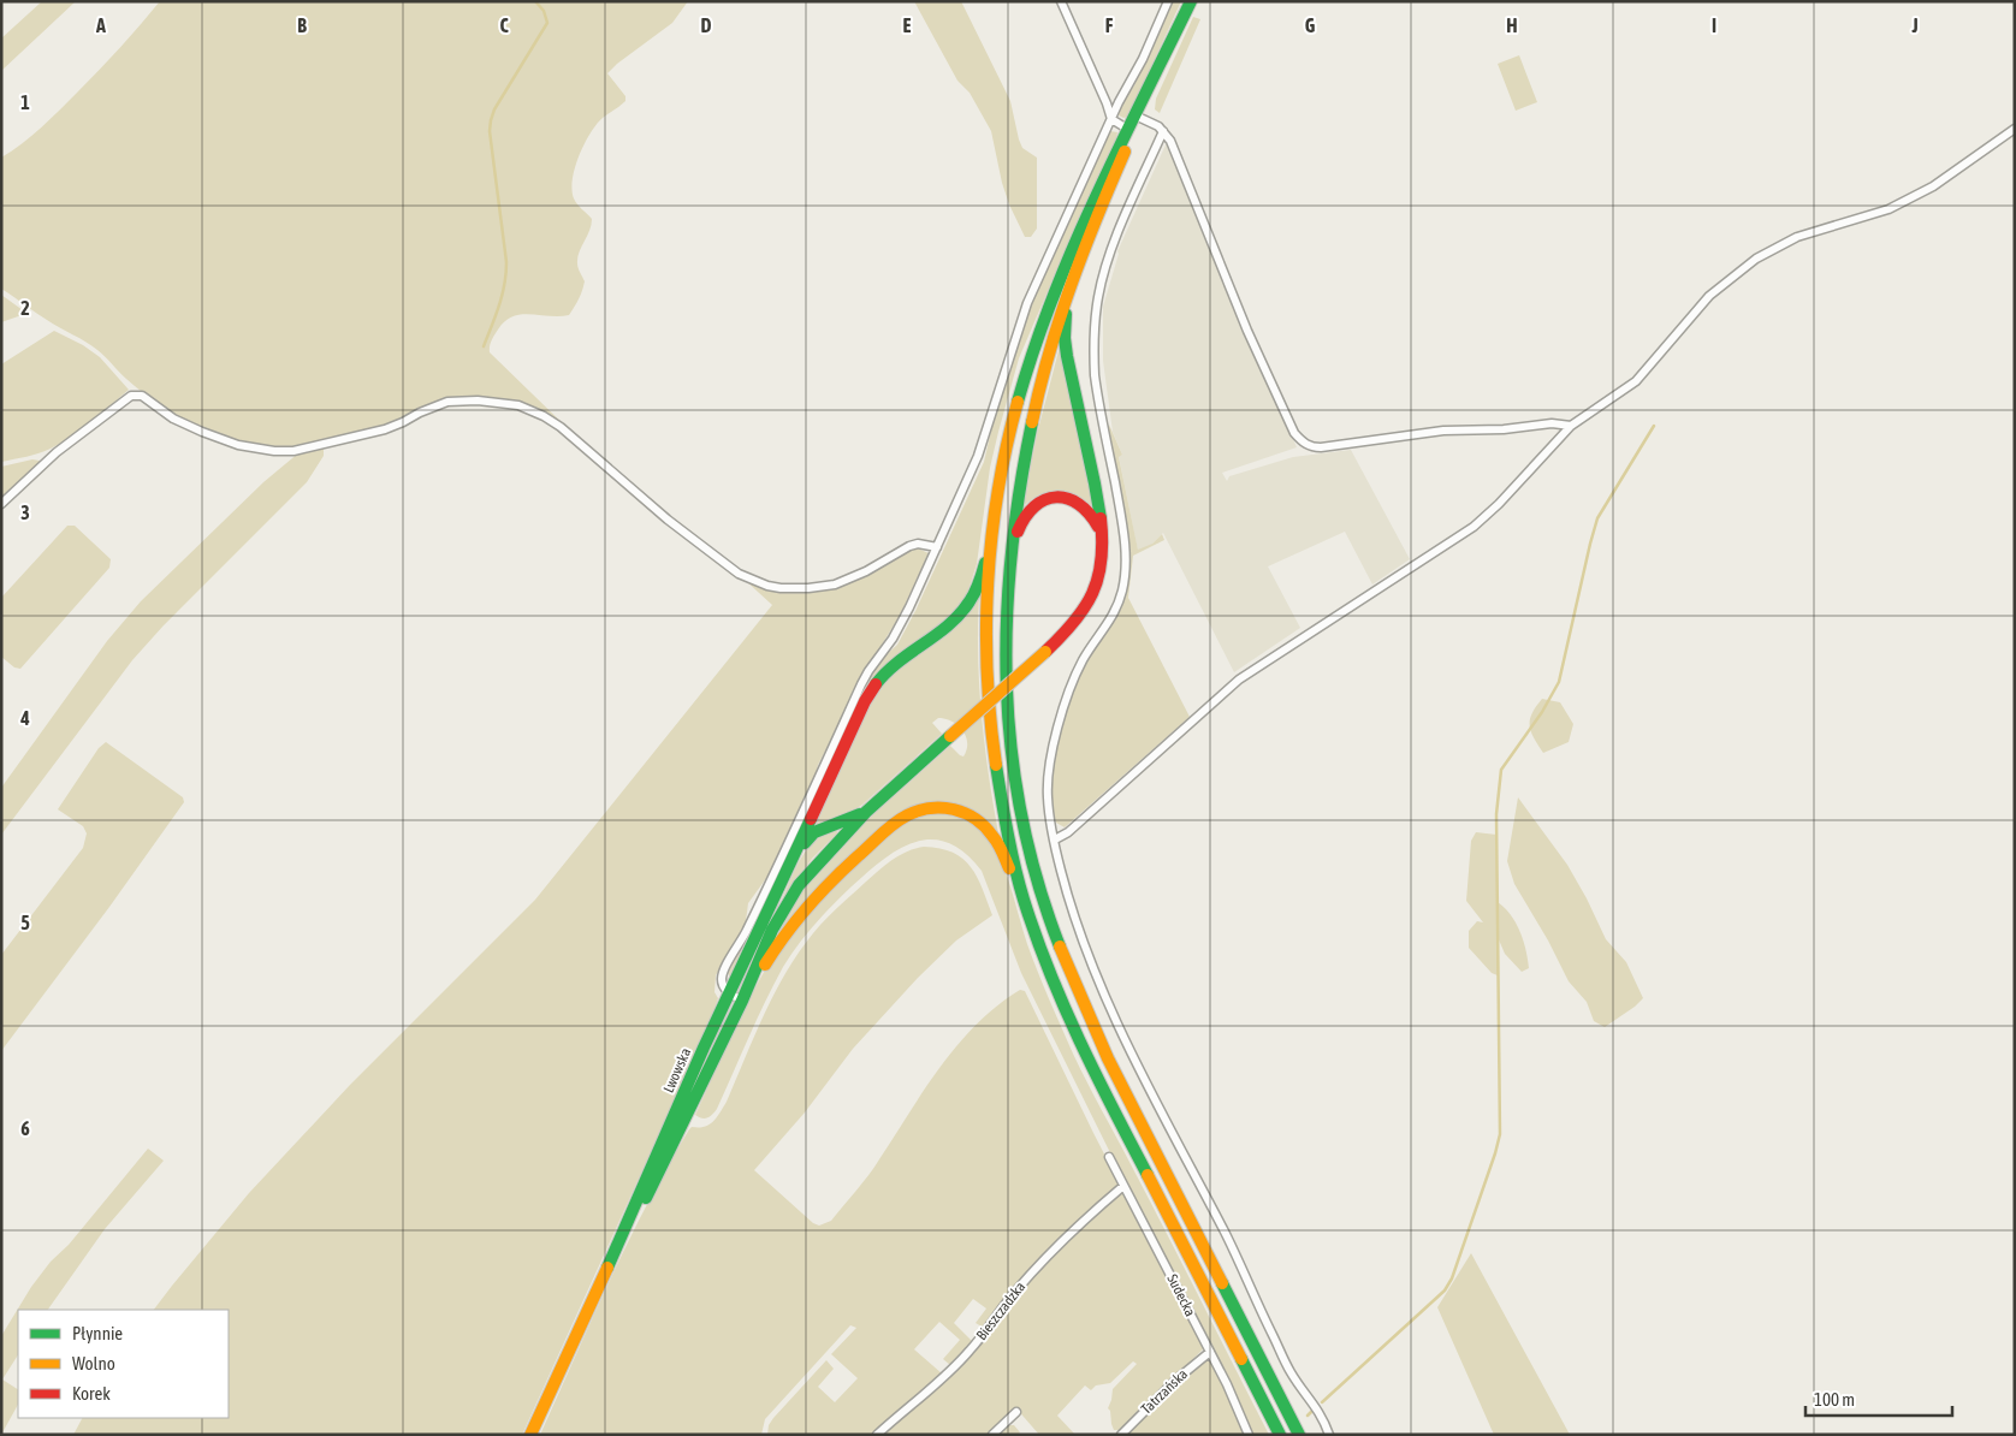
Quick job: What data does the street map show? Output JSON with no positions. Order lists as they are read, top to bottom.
{
  "streets": {
    "main road": ["Lwowska"],
    "street": ["Sudecka", "Bieszczadzka", "Tatrzańska"]
  },
  "crossings": [
    ["Sudecka", "Bieszczadzka"],
    ["Sudecka", "Tatrzańska"]
  ],
  "legend": ["Płynnie", "Wolno", "Korek"],
  "scale_bar": "100 m",
  "grid": {
    "columns": [
      "A",
      "B",
      "C",
      "D",
      "E",
      "F",
      "G",
      "H",
      "I",
      "J"
    ],
    "rows": [
      "1",
      "2",
      "3",
      "4",
      "5",
      "6"
    ]
  }
}
